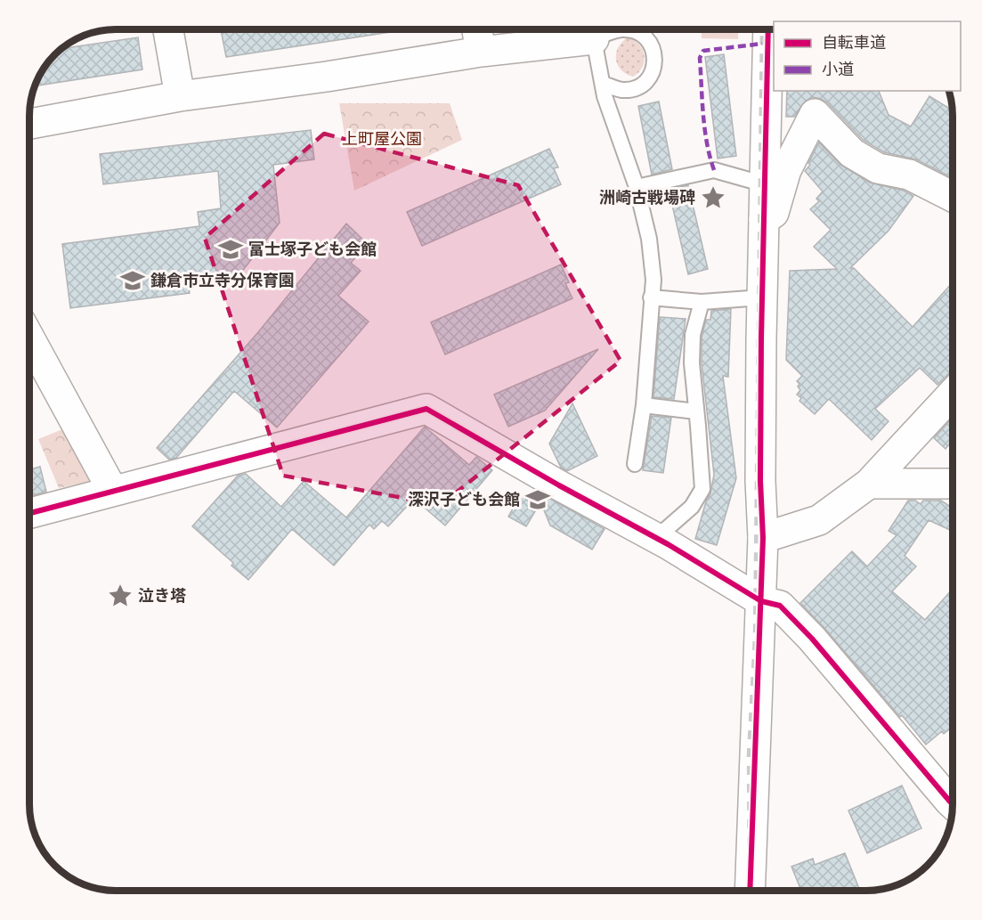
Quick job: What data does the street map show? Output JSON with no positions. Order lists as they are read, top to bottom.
{
  "parks": ["上町屋公園"],
  "places": {
    "place": ["洲崎古戦場碑", "泣き塔"],
    "school or university": ["富士塚子ども会館", "鎌倉市立寺分保育園", "深沢子ども会館"]
  },
  "legend": ["自転車道", "小道"]
}
